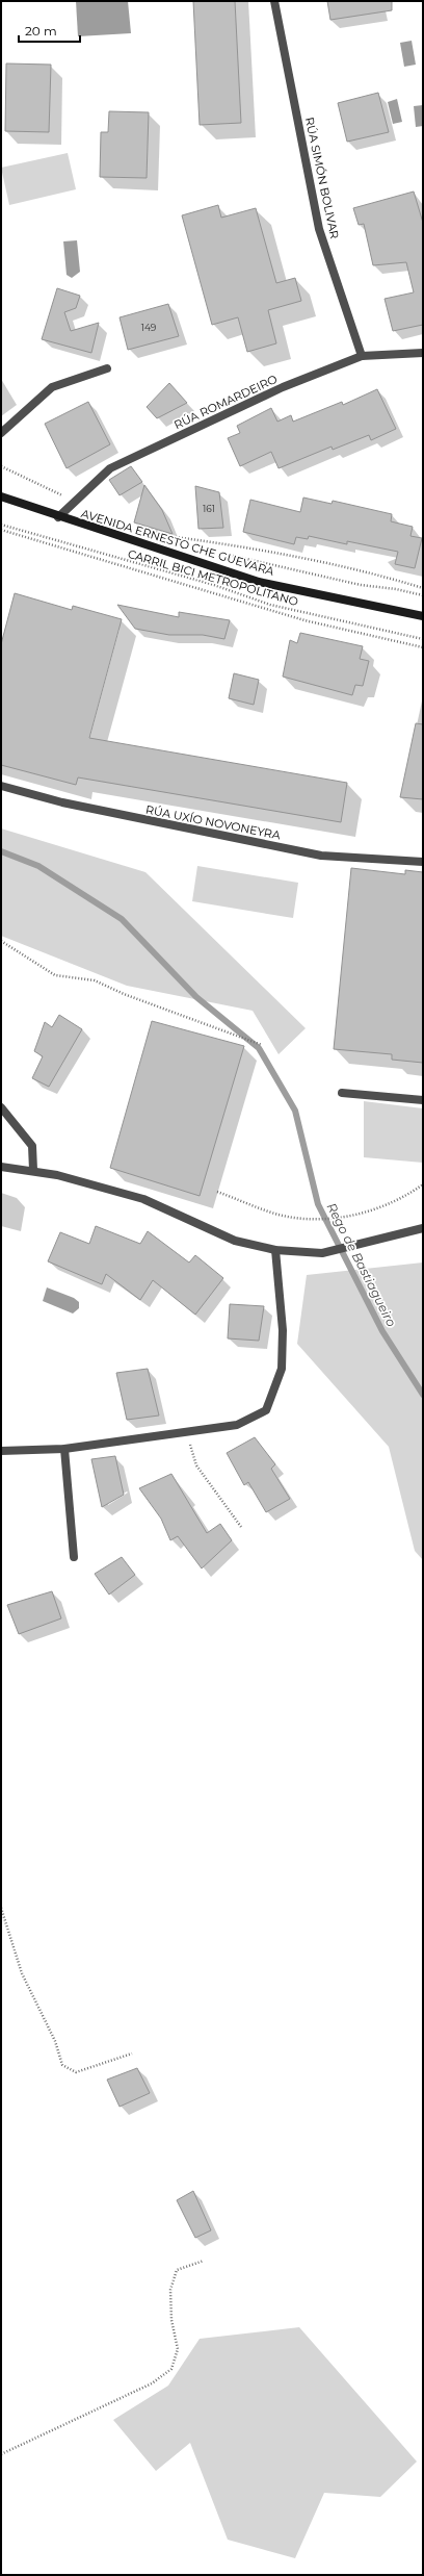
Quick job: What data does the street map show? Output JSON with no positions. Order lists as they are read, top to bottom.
{
  "streets": {
    "main road": ["AVENIDA ERNESTO CHE GUEVARA"],
    "street": ["RÚA SIMÓN BOLIVAR", "RÚA ROMARDEIRO", "RÚA UXÍO NOVONEYRA"],
    "path": ["CARRIL BICI METROPOLITANO"]
  },
  "crossings": [
    ["RÚA SIMÓN BOLIVAR", "RÚA ROMARDEIRO"],
    ["RÚA ROMARDEIRO", "AVENIDA ERNESTO CHE GUEVARA"]
  ],
  "water": ["Rego de Bastiagueiro"],
  "house_numbers": ["149", "161"],
  "scale_bar": "20 m"
}
